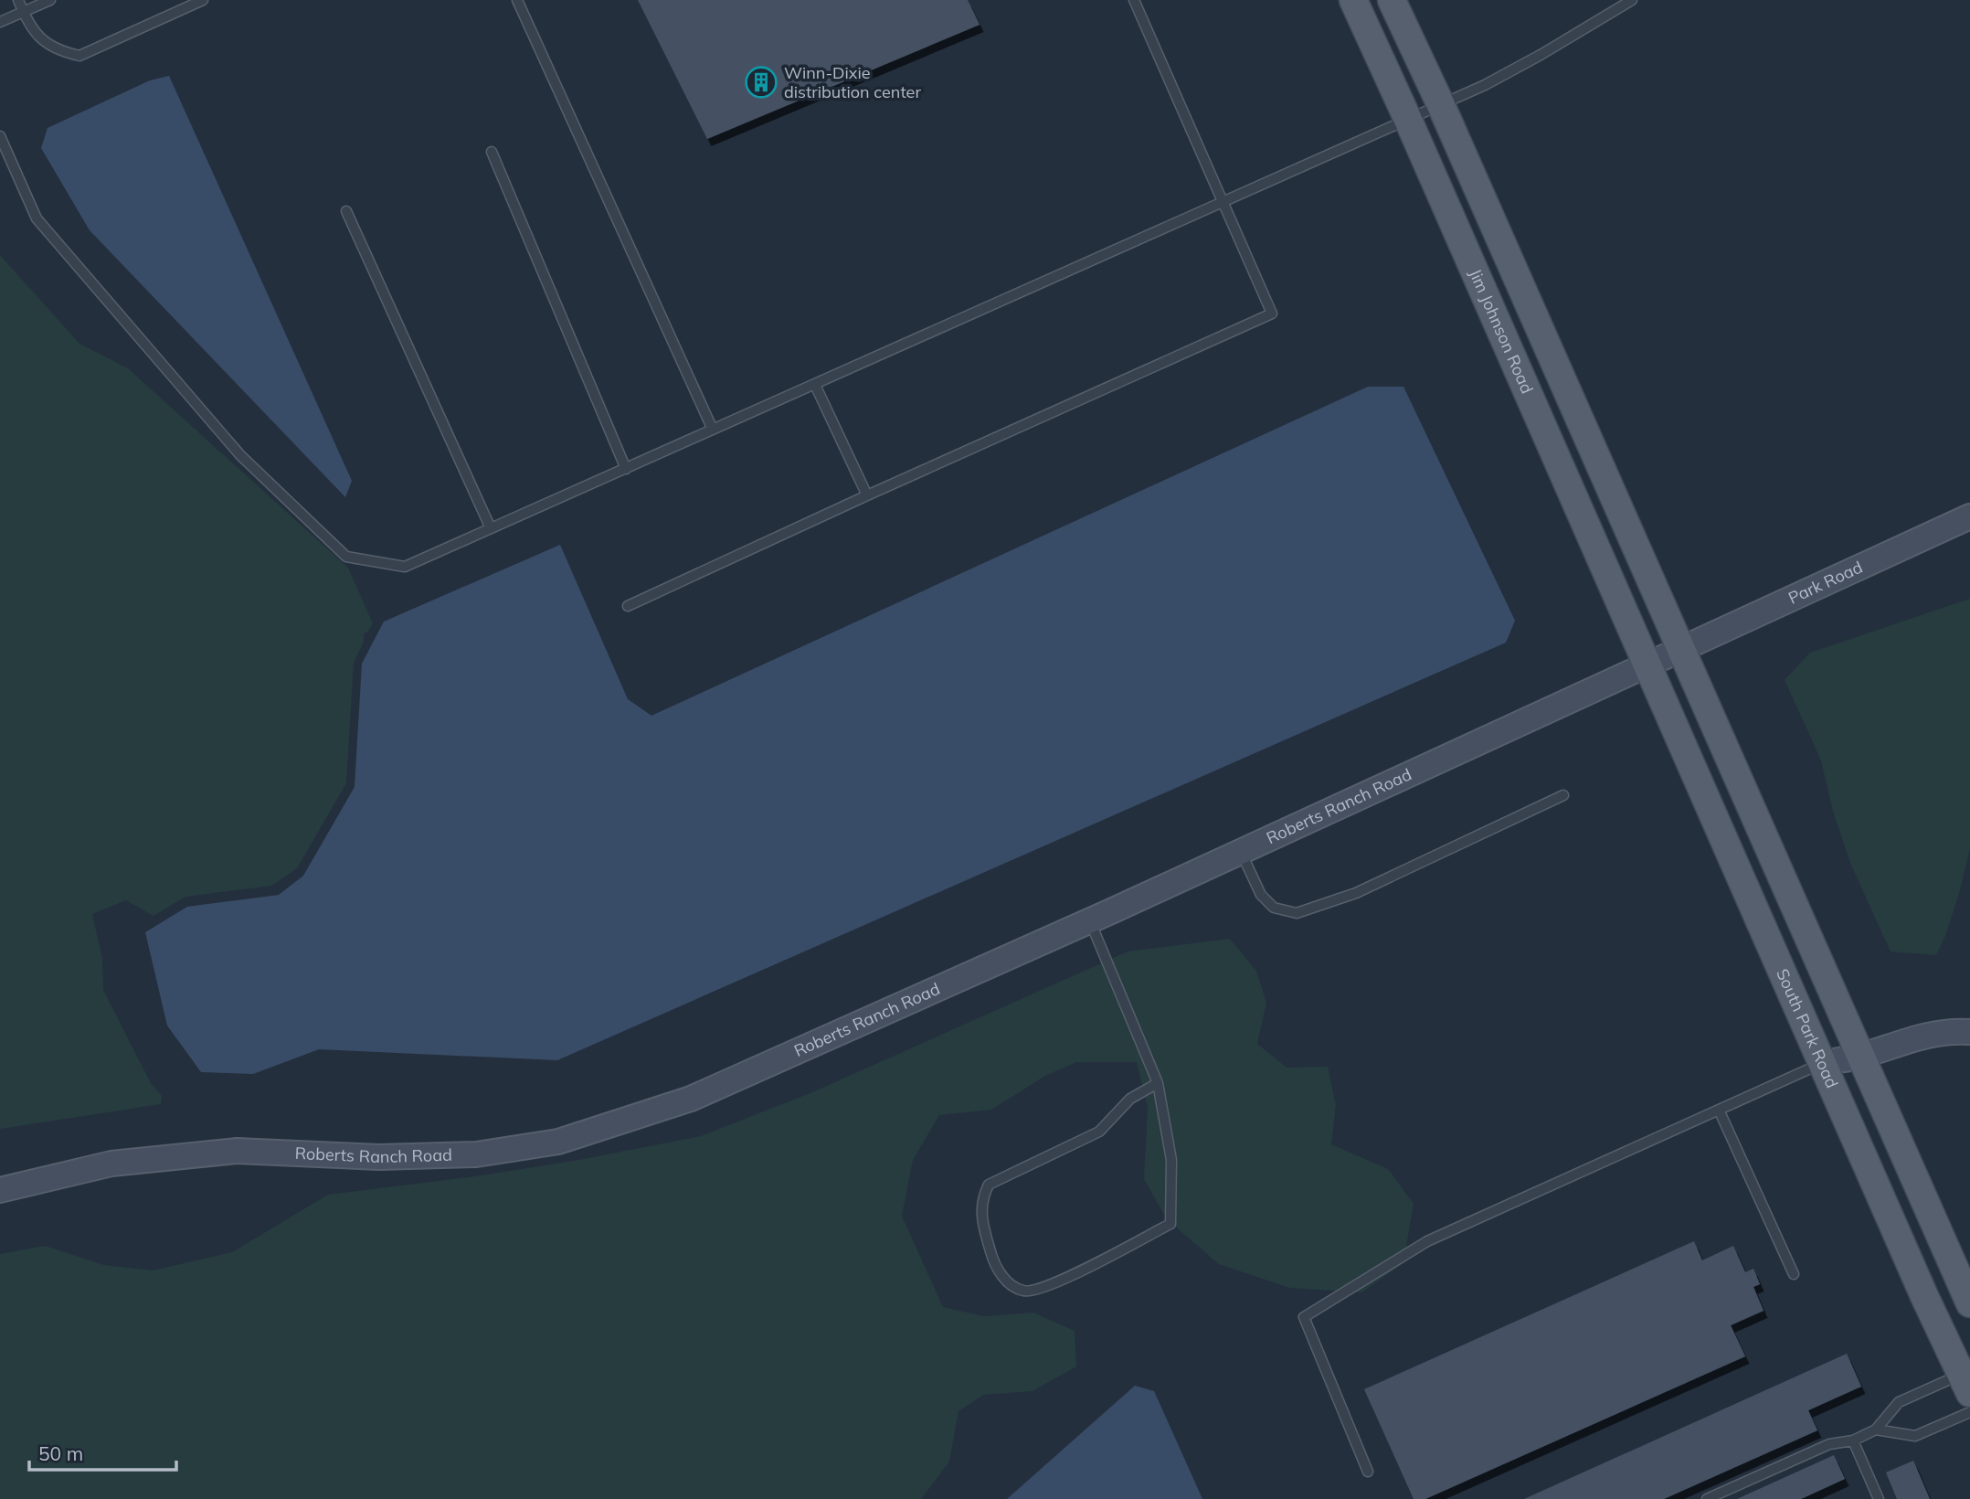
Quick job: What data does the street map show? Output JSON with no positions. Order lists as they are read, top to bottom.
{
  "streets": {
    "main road": ["Jim Johnson Road", "South Park Road"],
    "street": ["Park Road", "Roberts Ranch Road"]
  },
  "crossings": [
    ["Jim Johnson Road", "Park Road"],
    ["Jim Johnson Road", "Roberts Ranch Road"],
    ["Jim Johnson Road", "South Park Road"],
    ["Park Road", "Roberts Ranch Road"],
    ["Park Road", "South Park Road"],
    ["Roberts Ranch Road", "South Park Road"]
  ],
  "places": {
    "building": ["Winn-Dixie distribution center"]
  },
  "scale_bar": "50 m"
}
